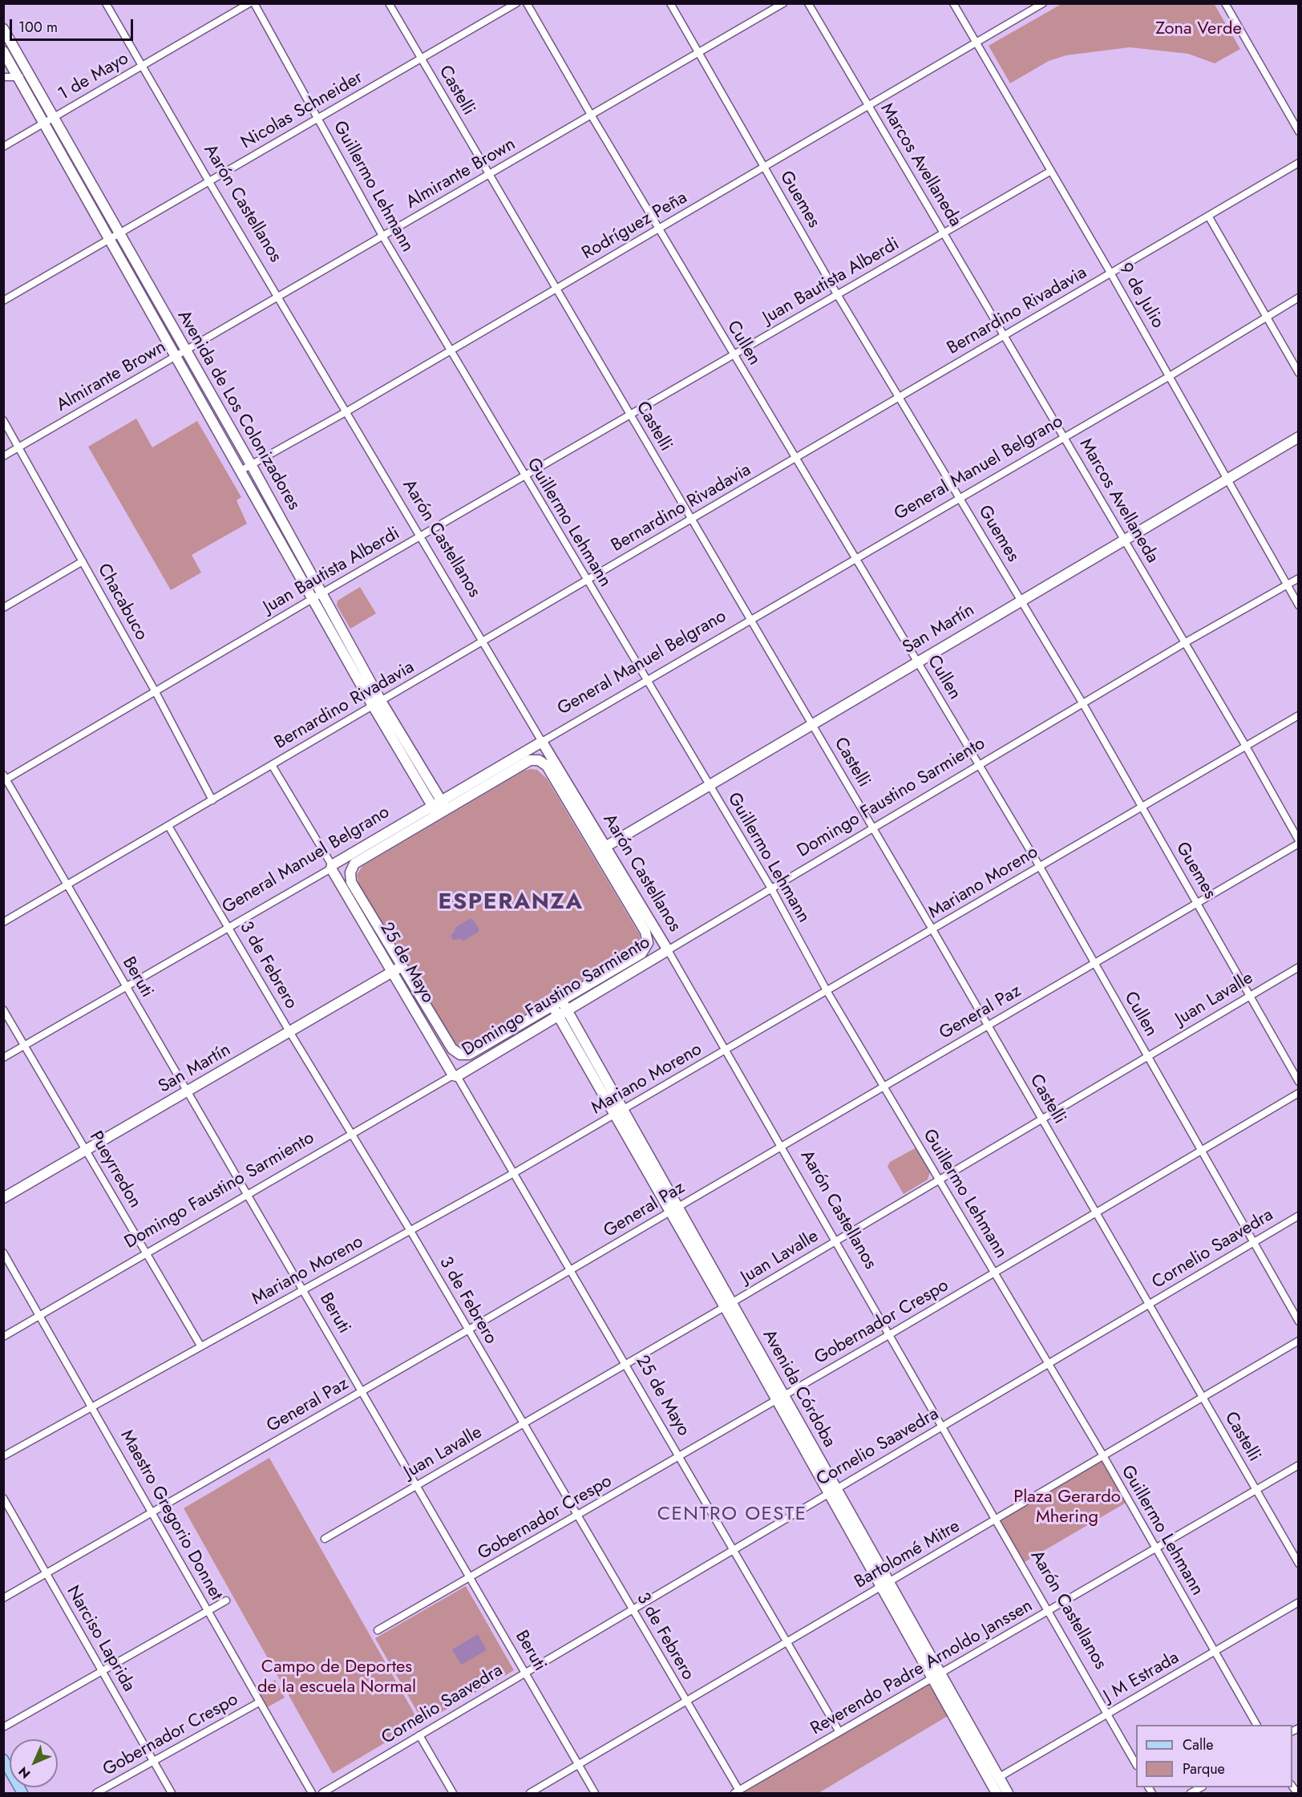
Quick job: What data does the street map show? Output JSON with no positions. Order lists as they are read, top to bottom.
{
  "streets": {
    "main road": [
      "Aarón Castellanos",
      "Avenida de Los Colonizadores",
      "General Manuel Belgrano",
      "San Martín",
      "Domingo Faustino Sarmiento",
      "25 de Mayo",
      "Avenida Córdoba"
    ],
    "street": [
      "1 de Mayo",
      "Castelli",
      "Nicolas Schneider",
      "Marcos Avellaneda",
      "Almirante Brown",
      "Guillermo Lehmann",
      "Guemes",
      "Rodríguez Peña",
      "Juan Bautista Alberdi",
      "9 de Julio",
      "Bernardino Rivadavia",
      "Cullen",
      "Chacabuco",
      "Mariano Moreno",
      "3 de Febrero",
      "Beruti",
      "Juan Lavalle",
      "General Paz",
      "Pueyrredon",
      "Cornelio Saavedra",
      "Gobernador Crespo",
      "Maestro Gregorio Donnet",
      "Bartolomé Mitre",
      "Narciso Laprida",
      "Reverendo Padre Arnoldo Janssen",
      "J M Estrada"
    ]
  },
  "crossings": [
    ["1 de Mayo", "Aarón Castellanos"],
    ["1 de Mayo", "Avenida de Los Colonizadores"],
    ["Castelli", "Nicolas Schneider"],
    ["Castelli", "Almirante Brown"],
    ["Castelli", "Rodríguez Peña"],
    ["Castelli", "Juan Bautista Alberdi"],
    ["Castelli", "Bernardino Rivadavia"],
    ["Castelli", "General Manuel Belgrano"],
    ["Castelli", "San Martín"],
    ["Castelli", "Domingo Faustino Sarmiento"],
    ["Castelli", "Mariano Moreno"],
    ["Castelli", "Juan Lavalle"],
    ["Castelli", "General Paz"],
    ["Castelli", "Cornelio Saavedra"],
    ["Castelli", "Gobernador Crespo"],
    ["Castelli", "Bartolomé Mitre"],
    ["Castelli", "Reverendo Padre Arnoldo Janssen"],
    ["Nicolas Schneider", "Guillermo Lehmann"],
    ["Nicolas Schneider", "Aarón Castellanos"],
    ["Nicolas Schneider", "Avenida de Los Colonizadores"],
    ["Marcos Avellaneda", "Rodríguez Peña"],
    ["Marcos Avellaneda", "Juan Bautista Alberdi"],
    ["Marcos Avellaneda", "Bernardino Rivadavia"],
    ["Marcos Avellaneda", "General Manuel Belgrano"],
    ["Marcos Avellaneda", "San Martín"],
    ["Marcos Avellaneda", "Domingo Faustino Sarmiento"],
    ["Marcos Avellaneda", "Mariano Moreno"],
    ["Marcos Avellaneda", "General Paz"],
    ["Almirante Brown", "Guillermo Lehmann"],
    ["Almirante Brown", "Guemes"],
    ["Almirante Brown", "Aarón Castellanos"],
    ["Almirante Brown", "Cullen"],
    ["Almirante Brown", "Avenida de Los Colonizadores"],
    ["Almirante Brown", "Chacabuco"],
    ["Guillermo Lehmann", "Rodríguez Peña"],
    ["Guillermo Lehmann", "Juan Bautista Alberdi"],
    ["Guillermo Lehmann", "Bernardino Rivadavia"],
    ["Guillermo Lehmann", "General Manuel Belgrano"],
    ["Guillermo Lehmann", "San Martín"],
    ["Guillermo Lehmann", "Domingo Faustino Sarmiento"],
    ["Guillermo Lehmann", "Mariano Moreno"],
    ["Guillermo Lehmann", "Juan Lavalle"],
    ["Guillermo Lehmann", "General Paz"],
    ["Guillermo Lehmann", "Cornelio Saavedra"],
    ["Guillermo Lehmann", "Gobernador Crespo"],
    ["Guillermo Lehmann", "Bartolomé Mitre"],
    ["Guillermo Lehmann", "Reverendo Padre Arnoldo Janssen"],
    ["Guillermo Lehmann", "J M Estrada"],
    ["Guemes", "Rodríguez Peña"],
    ["Guemes", "Juan Bautista Alberdi"],
    ["Guemes", "Bernardino Rivadavia"],
    ["Guemes", "General Manuel Belgrano"],
    ["Guemes", "San Martín"],
    ["Guemes", "Domingo Faustino Sarmiento"],
    ["Guemes", "Mariano Moreno"],
    ["Guemes", "Juan Lavalle"],
    ["Guemes", "General Paz"],
    ["Aarón Castellanos", "Rodríguez Peña"],
    ["Aarón Castellanos", "Juan Bautista Alberdi"],
    ["Aarón Castellanos", "Bernardino Rivadavia"],
    ["Aarón Castellanos", "General Manuel Belgrano"],
    ["Aarón Castellanos", "San Martín"],
    ["Aarón Castellanos", "Domingo Faustino Sarmiento"],
    ["Aarón Castellanos", "Mariano Moreno"],
    ["Aarón Castellanos", "Juan Lavalle"],
    ["Aarón Castellanos", "General Paz"],
    ["Aarón Castellanos", "Cornelio Saavedra"],
    ["Aarón Castellanos", "Gobernador Crespo"],
    ["Aarón Castellanos", "Bartolomé Mitre"],
    ["Aarón Castellanos", "Reverendo Padre Arnoldo Janssen"],
    ["Aarón Castellanos", "J M Estrada"],
    ["Rodríguez Peña", "9 de Julio"],
    ["Rodríguez Peña", "Cullen"],
    ["Rodríguez Peña", "Avenida de Los Colonizadores"],
    ["Juan Bautista Alberdi", "9 de Julio"],
    ["Juan Bautista Alberdi", "Cullen"],
    ["Juan Bautista Alberdi", "Avenida de Los Colonizadores"],
    ["Juan Bautista Alberdi", "Chacabuco"],
    ["Juan Bautista Alberdi", "Beruti"],
    ["9 de Julio", "Bernardino Rivadavia"],
    ["9 de Julio", "General Manuel Belgrano"],
    ["9 de Julio", "San Martín"],
    ["9 de Julio", "Domingo Faustino Sarmiento"],
    ["Bernardino Rivadavia", "Cullen"],
    ["Bernardino Rivadavia", "Avenida de Los Colonizadores"],
    ["Bernardino Rivadavia", "Chacabuco"],
    ["Bernardino Rivadavia", "25 de Mayo"],
    ["Bernardino Rivadavia", "3 de Febrero"],
    ["Bernardino Rivadavia", "Beruti"],
    ["Cullen", "General Manuel Belgrano"],
    ["Cullen", "San Martín"],
    ["Cullen", "Domingo Faustino Sarmiento"],
    ["Cullen", "Mariano Moreno"],
    ["Cullen", "Juan Lavalle"],
    ["Cullen", "General Paz"],
    ["Cullen", "Cornelio Saavedra"],
    ["Cullen", "Gobernador Crespo"],
    ["Avenida de Los Colonizadores", "General Manuel Belgrano"],
    ["General Manuel Belgrano", "25 de Mayo"],
    ["General Manuel Belgrano", "3 de Febrero"],
    ["General Manuel Belgrano", "Beruti"],
    ["General Manuel Belgrano", "Pueyrredon"],
    ["San Martín", "25 de Mayo"],
    ["San Martín", "3 de Febrero"],
    ["San Martín", "Beruti"],
    ["San Martín", "Pueyrredon"],
    ["Domingo Faustino Sarmiento", "25 de Mayo"],
    ["Domingo Faustino Sarmiento", "3 de Febrero"],
    ["Domingo Faustino Sarmiento", "Beruti"],
    ["Domingo Faustino Sarmiento", "Pueyrredon"],
    ["Domingo Faustino Sarmiento", "Avenida Córdoba"],
    ["Domingo Faustino Sarmiento", "Maestro Gregorio Donnet"],
    ["Mariano Moreno", "25 de Mayo"],
    ["Mariano Moreno", "3 de Febrero"],
    ["Mariano Moreno", "Beruti"],
    ["Mariano Moreno", "Pueyrredon"],
    ["Mariano Moreno", "Avenida Córdoba"],
    ["Mariano Moreno", "Maestro Gregorio Donnet"],
    ["25 de Mayo", "Juan Lavalle"],
    ["25 de Mayo", "General Paz"],
    ["25 de Mayo", "Cornelio Saavedra"],
    ["25 de Mayo", "Gobernador Crespo"],
    ["25 de Mayo", "Bartolomé Mitre"],
    ["25 de Mayo", "Reverendo Padre Arnoldo Janssen"],
    ["3 de Febrero", "Juan Lavalle"],
    ["3 de Febrero", "General Paz"],
    ["3 de Febrero", "Cornelio Saavedra"],
    ["3 de Febrero", "Gobernador Crespo"],
    ["3 de Febrero", "Bartolomé Mitre"],
    ["3 de Febrero", "Reverendo Padre Arnoldo Janssen"],
    ["Beruti", "Juan Lavalle"],
    ["Beruti", "General Paz"],
    ["Beruti", "Cornelio Saavedra"],
    ["Beruti", "Gobernador Crespo"],
    ["Beruti", "Bartolomé Mitre"],
    ["Juan Lavalle", "Avenida Córdoba"],
    ["General Paz", "Avenida Córdoba"],
    ["General Paz", "Maestro Gregorio Donnet"],
    ["General Paz", "Narciso Laprida"],
    ["Cornelio Saavedra", "Avenida Córdoba"],
    ["Gobernador Crespo", "Avenida Córdoba"],
    ["Gobernador Crespo", "Maestro Gregorio Donnet"],
    ["Gobernador Crespo", "Narciso Laprida"],
    ["Avenida Córdoba", "Bartolomé Mitre"],
    ["Avenida Córdoba", "Reverendo Padre Arnoldo Janssen"],
    ["Avenida Córdoba", "J M Estrada"]
  ],
  "districts": ["ESPERANZA", "CENTRO OESTE"],
  "parks": ["Zona Verde", "Plaza Gerardo Mhering", "Campo de Deportes de la escuela Normal"],
  "legend": ["Calle", "Parque"],
  "scale_bar": "100 m",
  "north": "bottom left"
}
